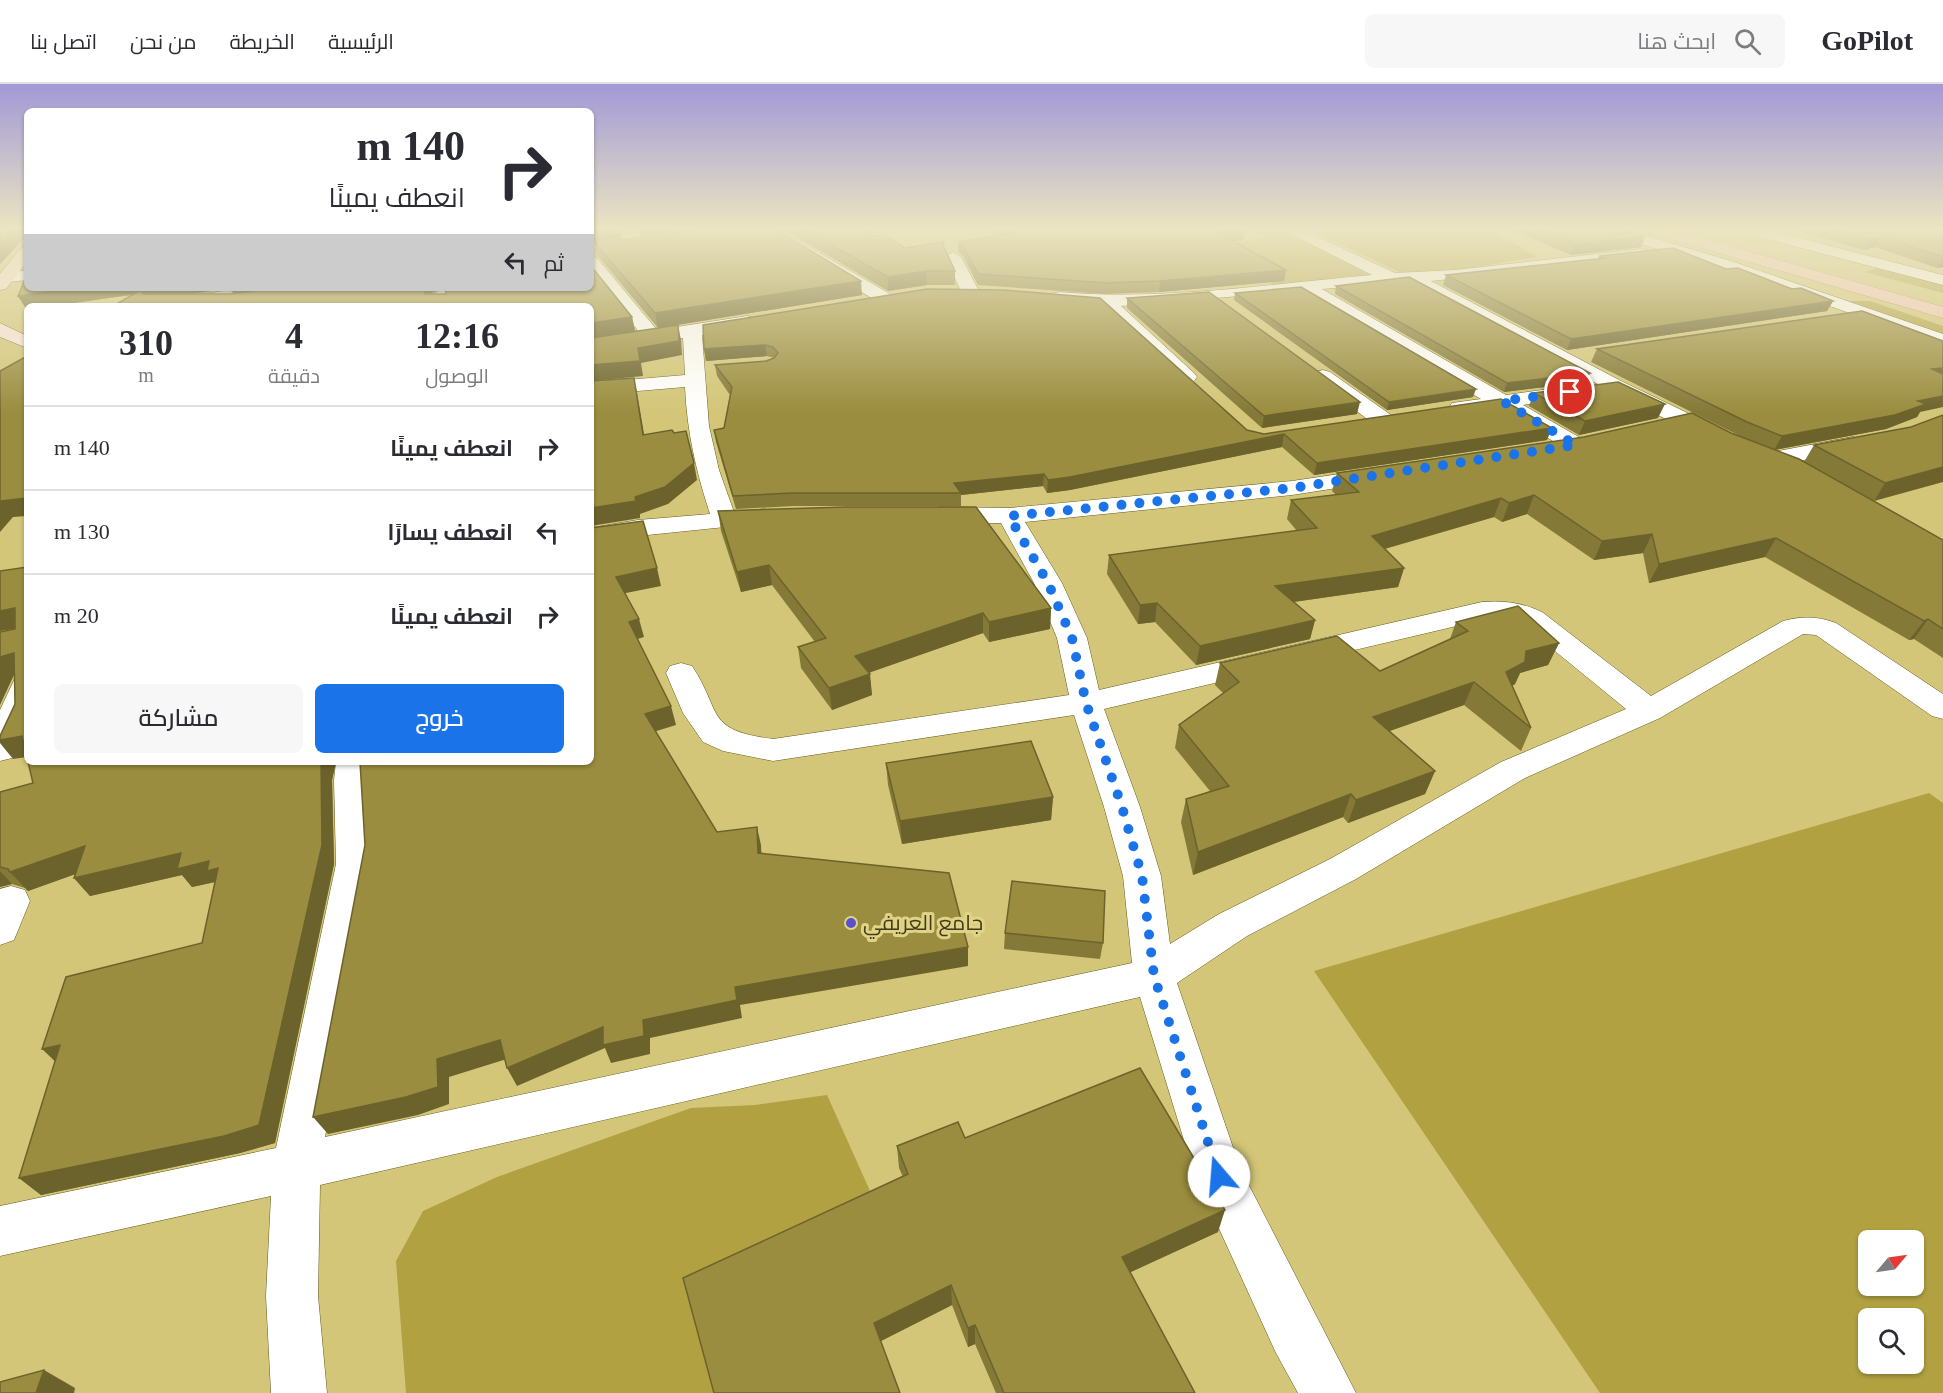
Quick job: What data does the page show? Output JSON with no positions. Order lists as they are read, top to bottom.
{
  "places": ["جامع العريفي"],
  "north": "top right",
  "page": {
    "header": "GoPilot",
    "search": "ابحث هنا",
    "nav": [
      "الرئيسية",
      "الخريطة",
      "من نحن",
      "اتصل بنا"
    ],
    "turn": ["140 m", "انعطف يمينًا"],
    "then": "ثم",
    "eta": [
      "12:16",
      "الوصول",
      "4",
      "دقيقة",
      "310",
      "m"
    ],
    "list": [
      {
        "name": "انعطف يمينًا",
        "value": "140 m"
      },
      {
        "name": "انعطف يسارًا",
        "value": "130 m"
      },
      {
        "name": "انعطف يمينًا",
        "value": "20 m"
      }
    ],
    "buttons": ["خروج", "مشاركة"]
  }
}
